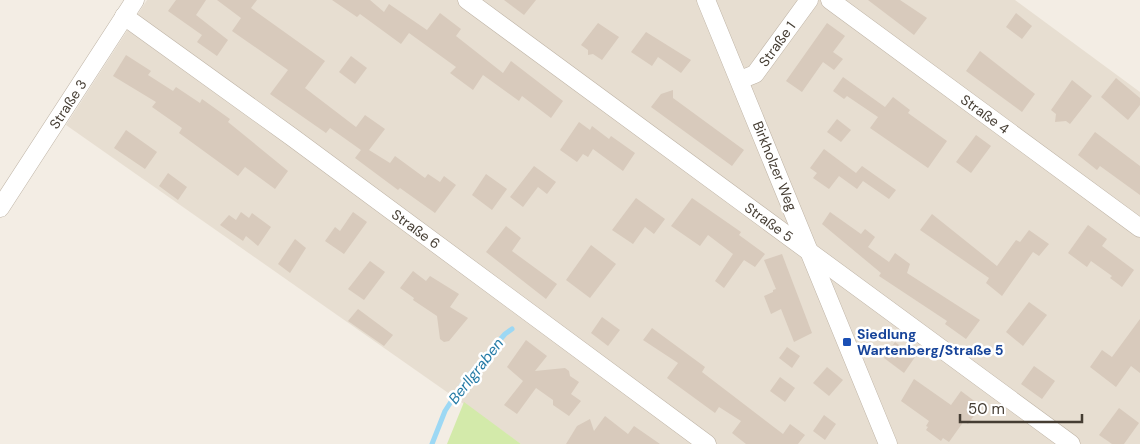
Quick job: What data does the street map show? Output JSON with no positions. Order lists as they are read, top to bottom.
{
  "streets": {
    "street": [
      "Straße 1",
      "Straße 3",
      "Straße 4",
      "Birkholzer Weg",
      "Straße 5",
      "Straße 6"
    ]
  },
  "crossings": [
    ["Straße 1", "Birkholzer Weg"],
    ["Straße 3", "Straße 6"],
    ["Birkholzer Weg", "Straße 5"]
  ],
  "water": ["Berllgraben"],
  "places": {
    "transit": ["Siedlung Wartenberg/Straße 5"]
  },
  "scale_bar": "50 m"
}
